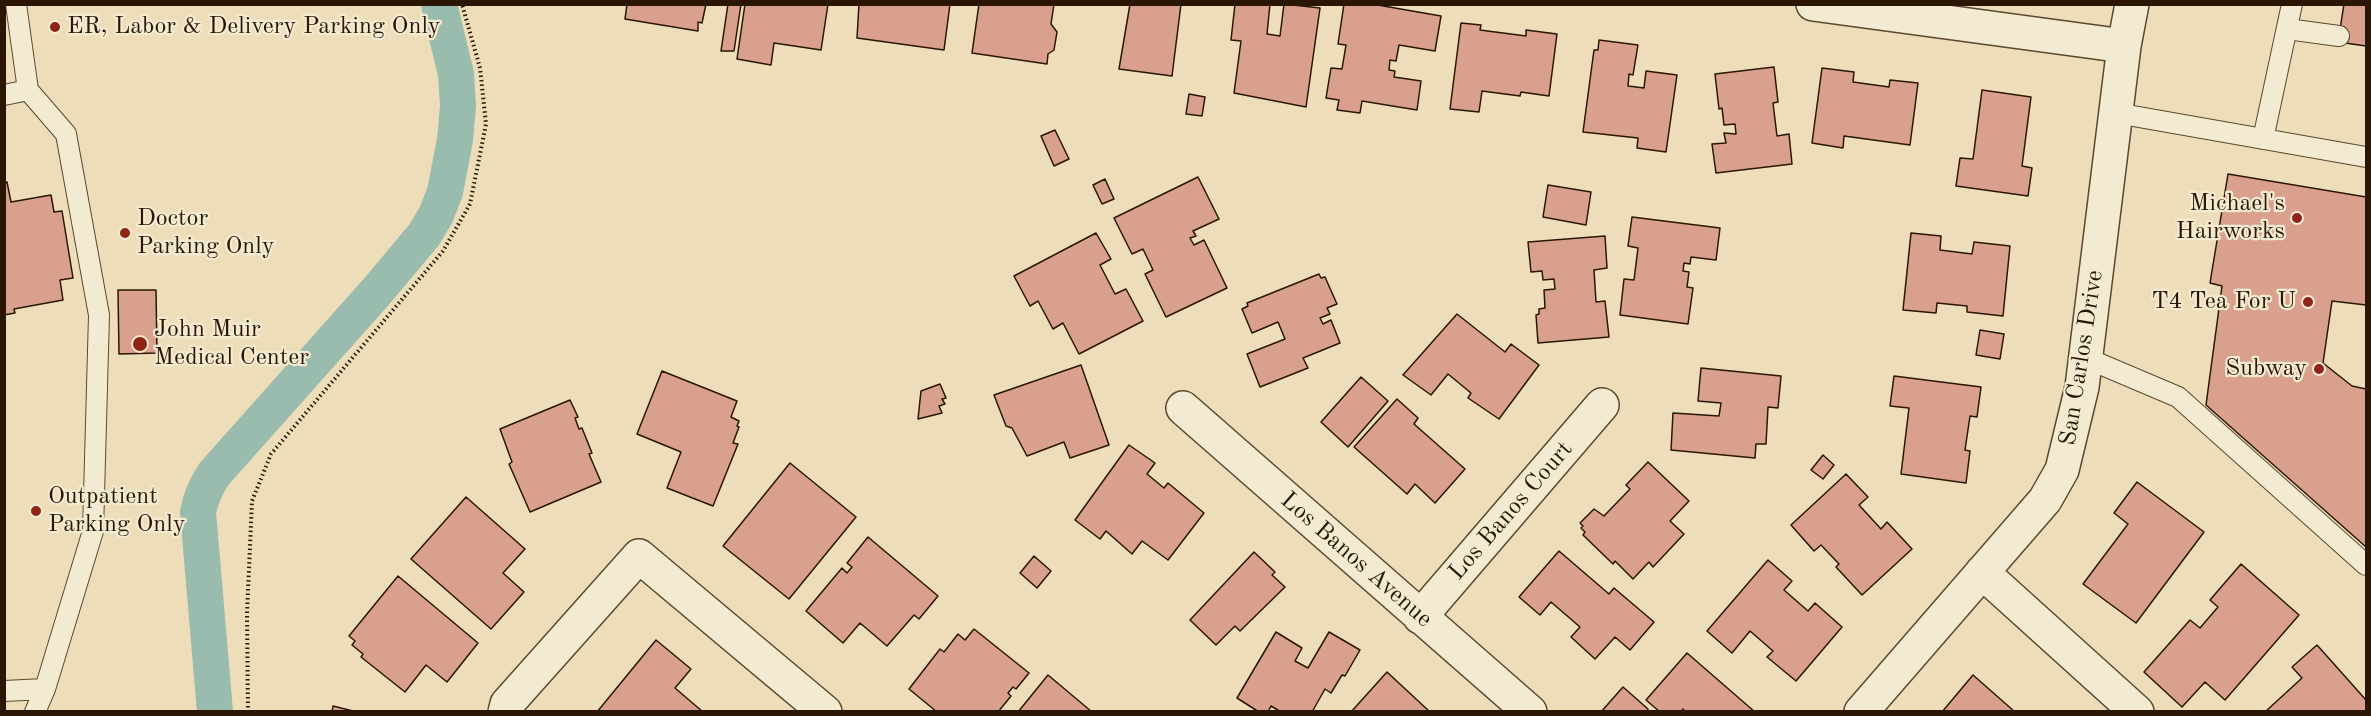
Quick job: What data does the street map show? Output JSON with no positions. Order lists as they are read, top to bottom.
{
  "streets": {
    "street": ["San Carlos Drive", "Los Banos Court", "Los Banos Avenue"]
  },
  "crossings": [
    ["Los Banos Court", "Los Banos Avenue"]
  ],
  "places": [
    "ER, Labor & Delivery Parking Only",
    "Michael's Hairworks",
    "Doctor Parking Only",
    "T4 Tea For U",
    "John Muir Medical Center",
    "Subway",
    "Outpatient Parking Only"
  ]
}
